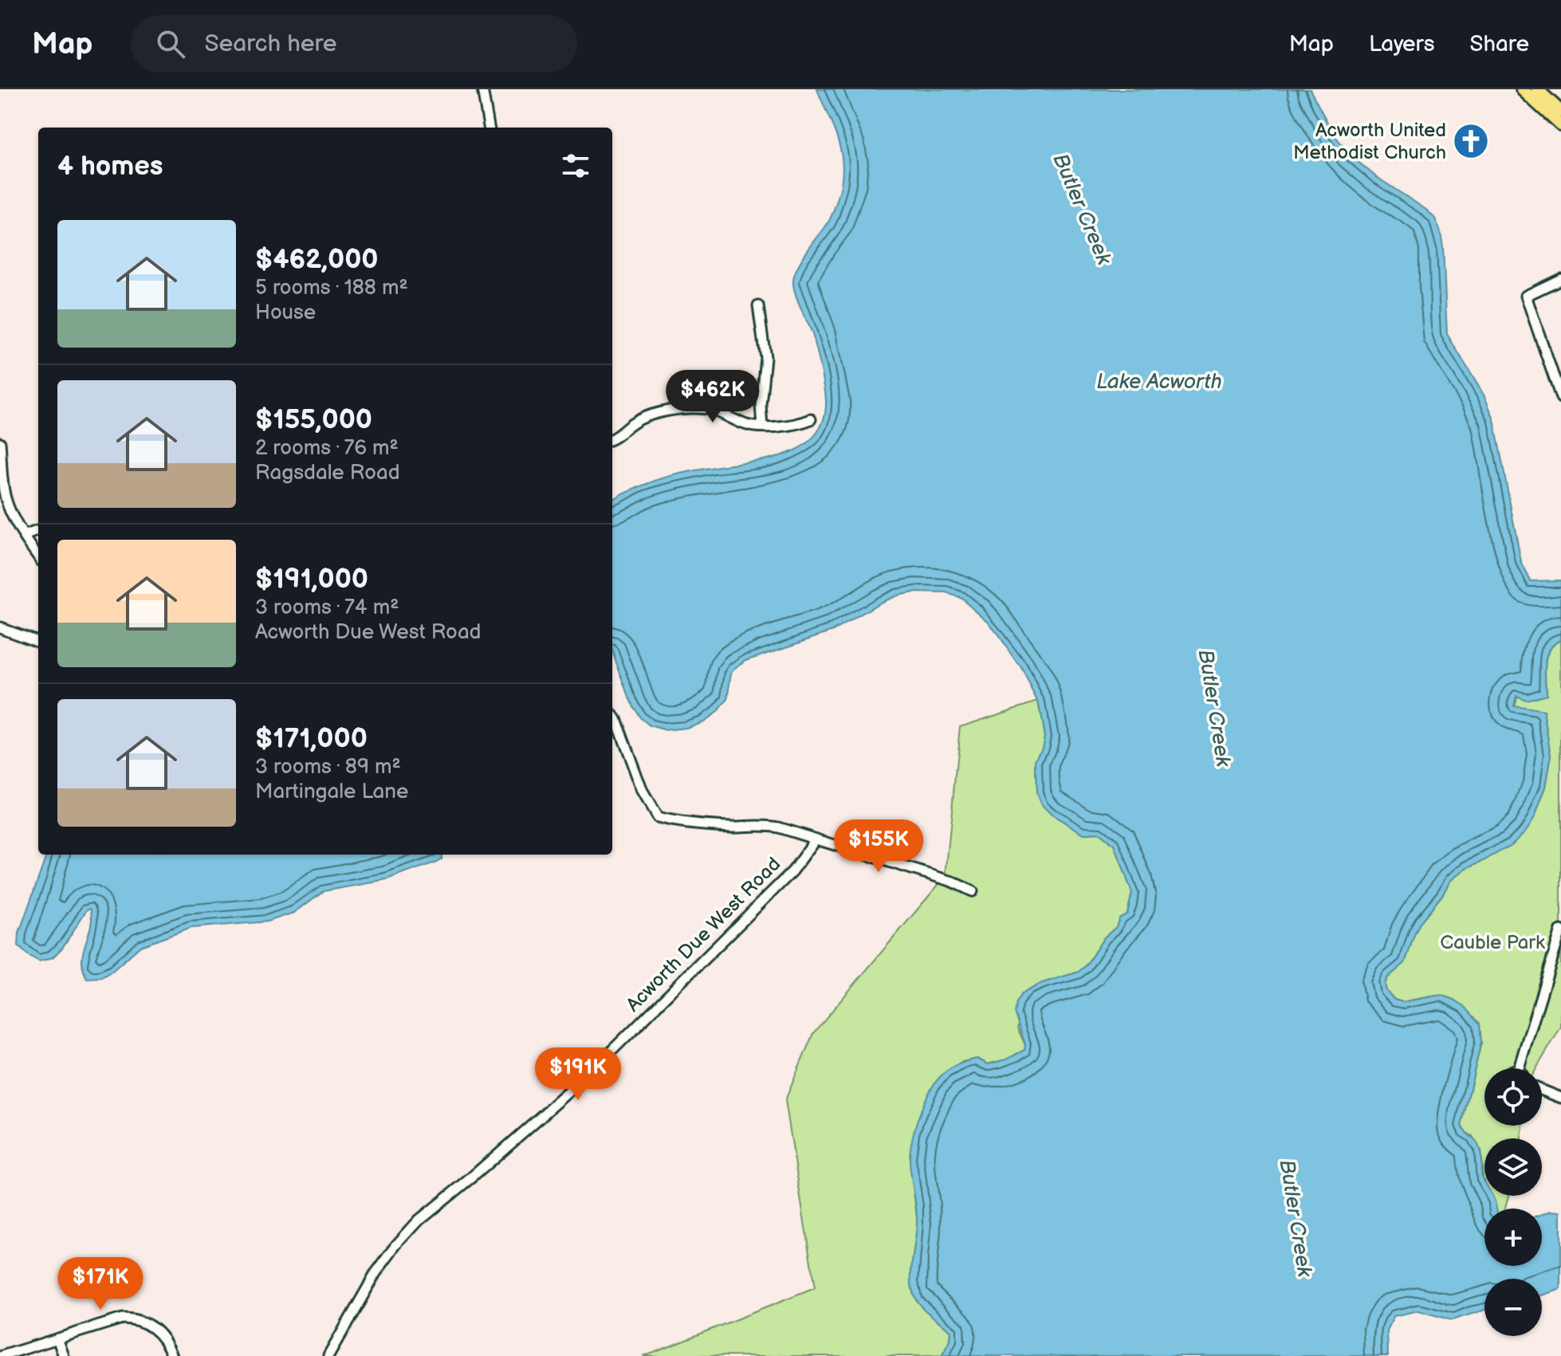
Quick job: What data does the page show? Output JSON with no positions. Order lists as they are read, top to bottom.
{
  "streets": {
    "street": ["Acworth Due West Road"]
  },
  "water": ["Butler Creek", "Lake Acworth"],
  "parks": ["Cauble Park"],
  "places": {
    "church": ["Acworth United Methodist Church"]
  },
  "page": {
    "header": "Map",
    "search": "Search here",
    "nav": ["Map", "Layers", "Share"],
    "heading": "4 homes",
    "list": [
      {
        "name": "$462,000",
        "note": "5 rooms · 188 m² · House"
      },
      {
        "name": "$155,000",
        "note": "2 rooms · 76 m² · Ragsdale Road"
      },
      {
        "name": "$191,000",
        "note": "3 rooms · 74 m² · Acworth Due West Road"
      },
      {
        "name": "$171,000",
        "note": "3 rooms · 89 m² · Martingale Lane"
      }
    ],
    "price": [
      "$462K",
      "$155K",
      "$191K",
      "$171K"
    ],
    "map_buttons": ["+", "−"]
  }
}
